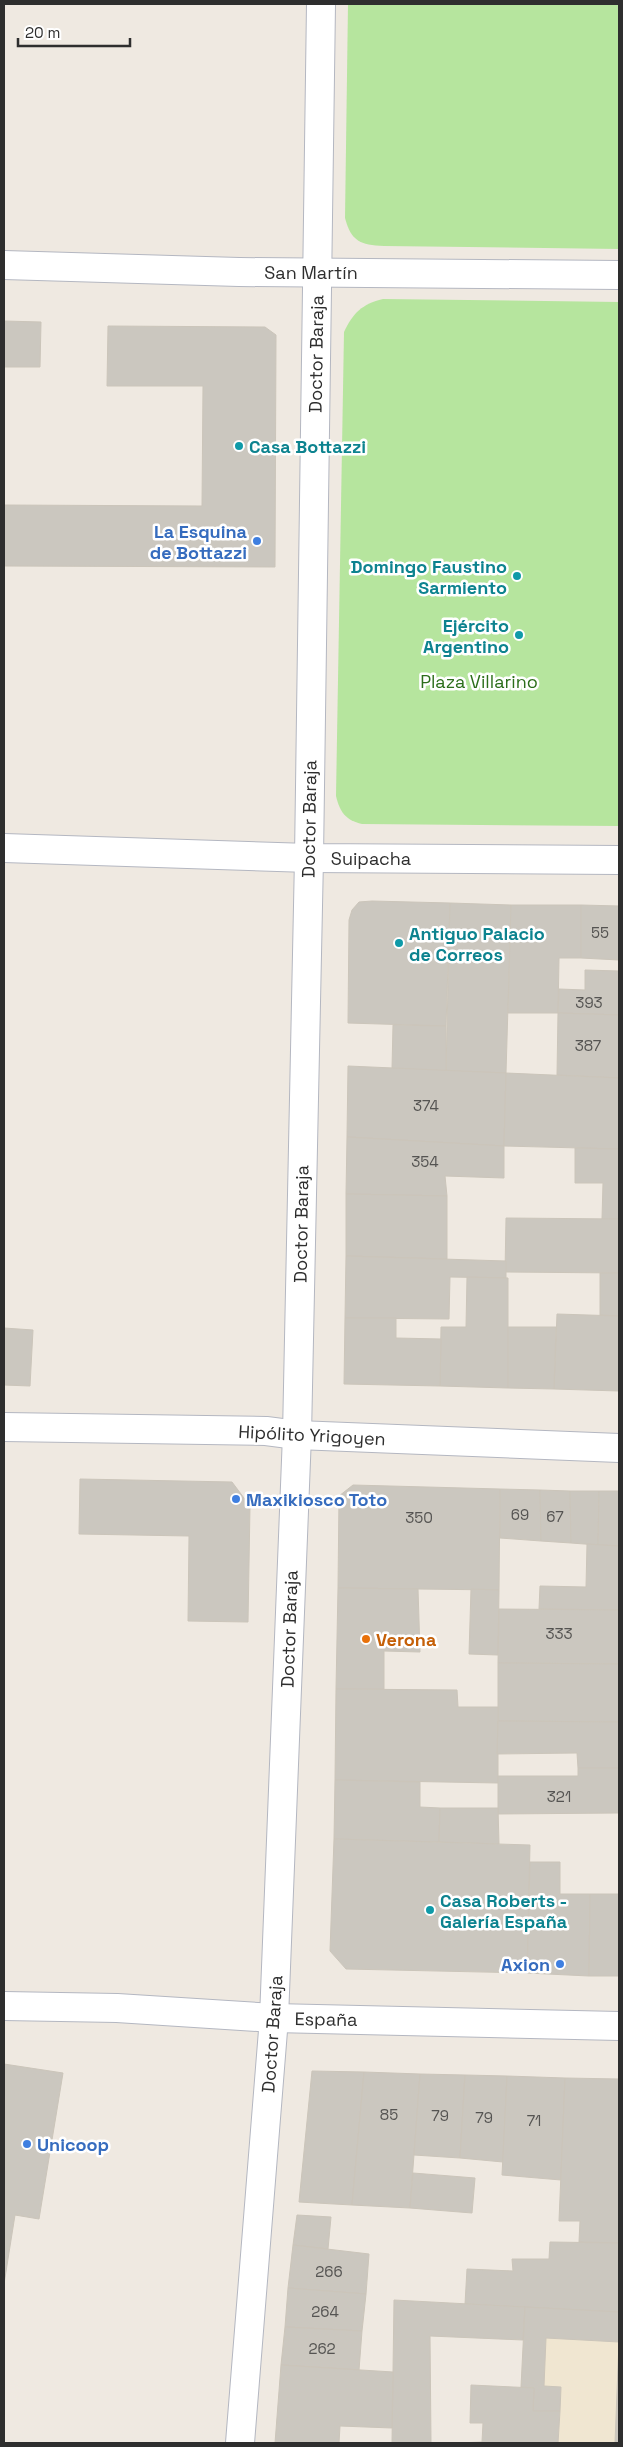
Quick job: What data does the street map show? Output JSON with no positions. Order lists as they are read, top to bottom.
{
  "streets": {
    "street": [
      "San Martín",
      "Doctor Baraja",
      "Suipacha",
      "Hipólito Yrigoyen",
      "España"
    ]
  },
  "crossings": [
    ["San Martín", "Doctor Baraja"],
    ["Doctor Baraja", "Suipacha"],
    ["Doctor Baraja", "Hipólito Yrigoyen"],
    ["Doctor Baraja", "España"]
  ],
  "parks": ["Plaza Villarino"],
  "places": [
    "Casa Bottazzi",
    "La Esquina de Bottazzi",
    "Domingo Faustino Sarmiento",
    "Ejército Argentino",
    "Antiguo Palacio de Correos",
    "Maxikiosco Toto",
    "Verona",
    "Casa Roberts - Galería España",
    "Axion",
    "Unicoop"
  ],
  "house_numbers": [
    "55",
    "393",
    "387",
    "374",
    "354",
    "69",
    "67",
    "350",
    "333",
    "321",
    "85",
    "79",
    "79",
    "71",
    "266",
    "264",
    "262"
  ],
  "scale_bar": "20 m"
}
